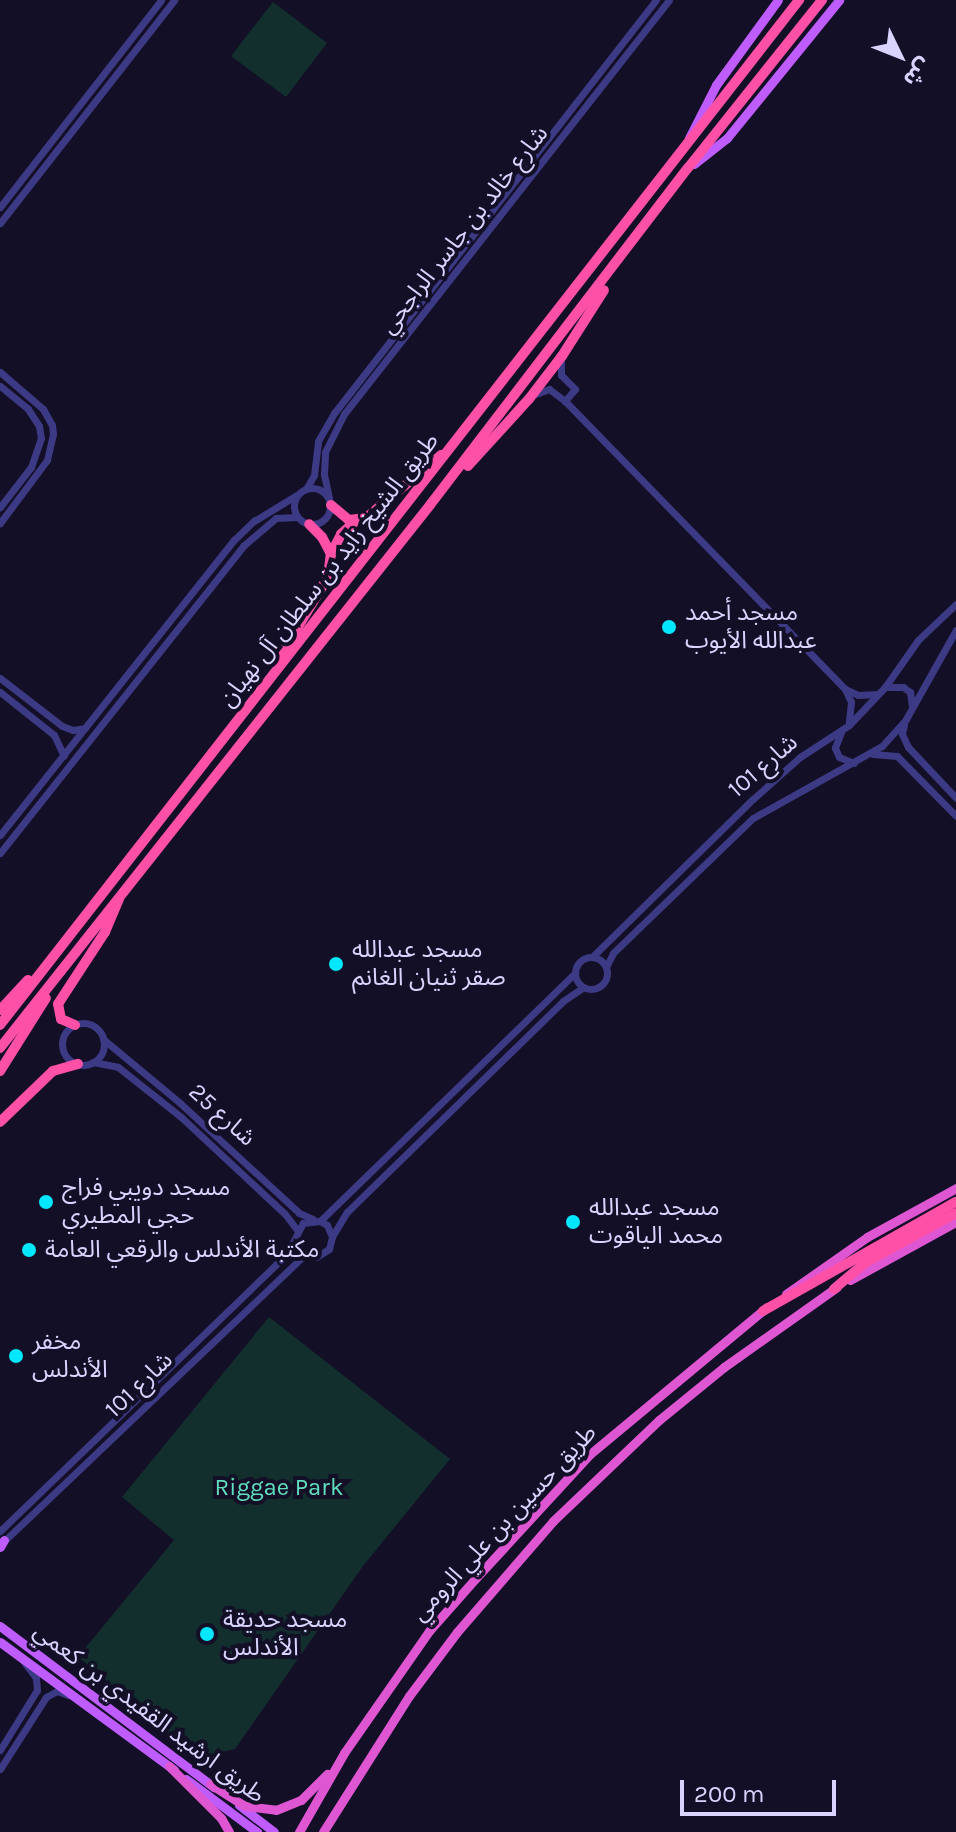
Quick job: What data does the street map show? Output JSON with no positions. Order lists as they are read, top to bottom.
{
  "streets": {
    "highway": ["طريق الشيخ زايد بن سلطان آل نهيان", "طريق حسين بن علي الرومي"],
    "main road": ["طريق ارشيد القفيدي بن كعمي"],
    "street": ["شارع خالد بن جاسر الراجحي", "شارع 101", "شارع 25"]
  },
  "crossings": [
    ["شارع 101", "شارع 25"]
  ],
  "parks": ["Riggae Park"],
  "places": [
    "مسجد أحمد عبدالله الأيوب",
    "مسجد عبدالله صقر ثنيان الغانم",
    "مسجد دويبي فراج حجي المطيري",
    "مسجد عبدالله محمد الياقوت",
    "مكتبة الأندلس والرقعي العامة",
    "مخفر الأندلس",
    "مسجد حديقة الأندلس"
  ],
  "scale_bar": "200 m",
  "north": "bottom right"
}
